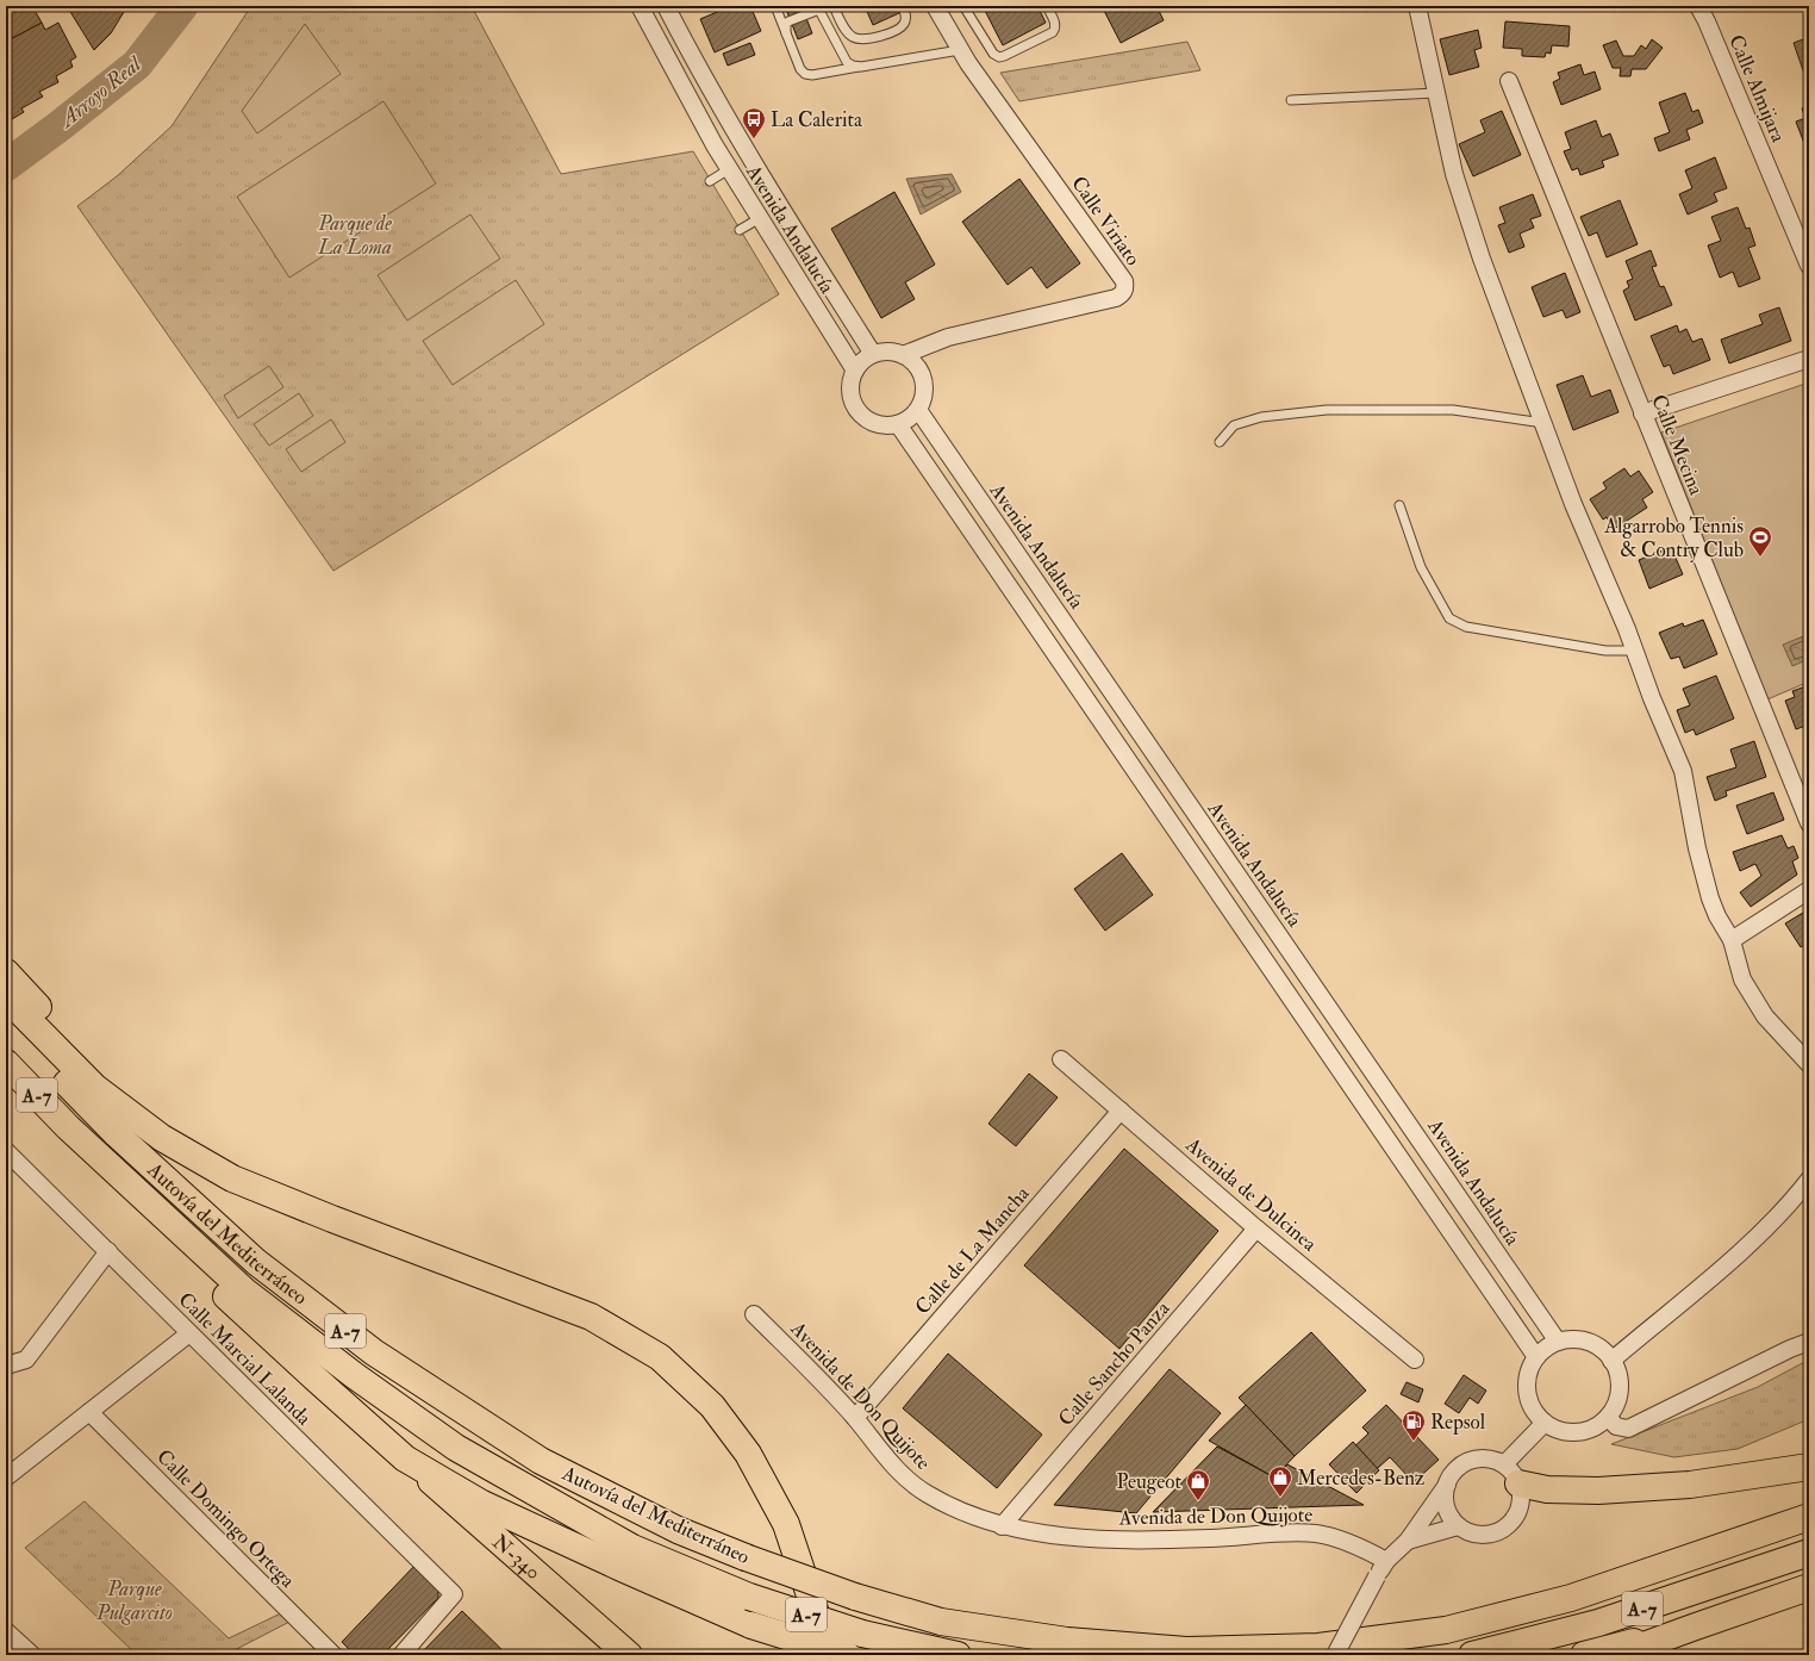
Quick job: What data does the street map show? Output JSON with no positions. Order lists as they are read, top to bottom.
{
  "streets": {
    "main road": ["A-7", "Autovía del Mediterráneo", "N-340"],
    "street": [
      "Calle Almijara",
      "Calle Viriato",
      "Avenida Andalucía",
      "Calle Mecina",
      "Avenida de Dulcinea",
      "Calle de La Mancha",
      "Calle Marcial Lalanda",
      "Calle Sancho Panza",
      "Avenida de Don Quijote",
      "Calle Domingo Ortega"
    ]
  },
  "crossings": [
    ["Calle Viriato", "Avenida Andalucía"],
    ["Avenida de Dulcinea", "Calle de La Mancha"],
    ["Avenida de Dulcinea", "Calle Sancho Panza"],
    ["Calle de La Mancha", "Avenida de Don Quijote"],
    ["Calle Sancho Panza", "Avenida de Don Quijote"]
  ],
  "water": ["Arroyo Real"],
  "parks": ["Parque de La Loma", "Parque Pulgarcito"],
  "places": {
    "bus stop": ["La Calerita"],
    "sports": ["Algarrobo Tennis & Contry Club"],
    "fuel station": ["Repsol"],
    "shop": ["Mercedes-Benz", "Peugeot"]
  }
}
